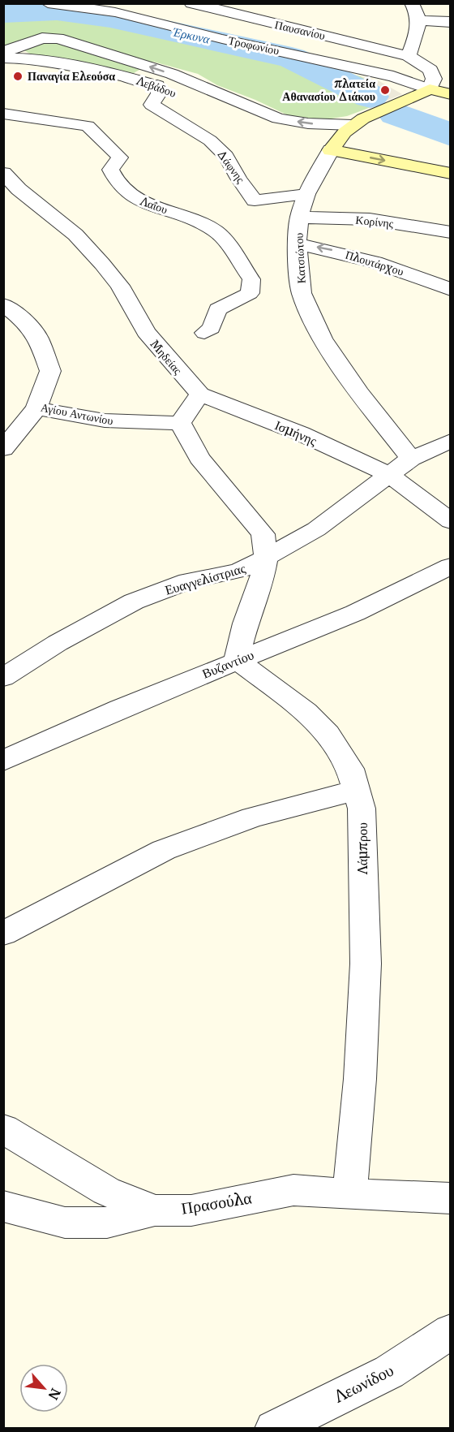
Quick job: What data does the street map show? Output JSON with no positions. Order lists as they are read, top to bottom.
{
  "streets": {
    "main road": ["Κατσιώτου"],
    "street": [
      "Παυσανίου",
      "Τροφωνίου",
      "Λεβάδου",
      "Δάφνης",
      "Λαΐου",
      "Κορίνης",
      "Πλουτάρχου",
      "Μηδείας",
      "Αγίου Αντωνίου",
      "Ισμήνης",
      "Ευαγγελίστριας",
      "Βυζαντίου",
      "Λάμπρου",
      "Πρασούλα",
      "Λεωνίδου"
    ]
  },
  "crossings": [
    ["Παυσανίου", "Τροφωνίου"],
    ["Παυσανίου", "Κατσιώτου"],
    ["Τροφωνίου", "Κατσιώτου"],
    ["Λεβάδου", "Δάφνης"],
    ["Λεβάδου", "Κατσιώτου"],
    ["Δάφνης", "Κατσιώτου"],
    ["Κορίνης", "Κατσιώτου"],
    ["Κατσιώτου", "Πλουτάρχου"],
    ["Κατσιώτου", "Ευαγγελίστριας"],
    ["Μηδείας", "Ισμήνης"],
    ["Ισμήνης", "Ευαγγελίστριας"],
    ["Βυζαντίου", "Λάμπρου"],
    ["Λάμπρου", "Πρασούλα"]
  ],
  "one_way": ["Πλουτάρχου"],
  "water": ["Έρκυνα"],
  "places": ["Παναγία Ελεούσα", "πλατεία Αθανασίου Διάκου"],
  "north": "bottom right"
}
